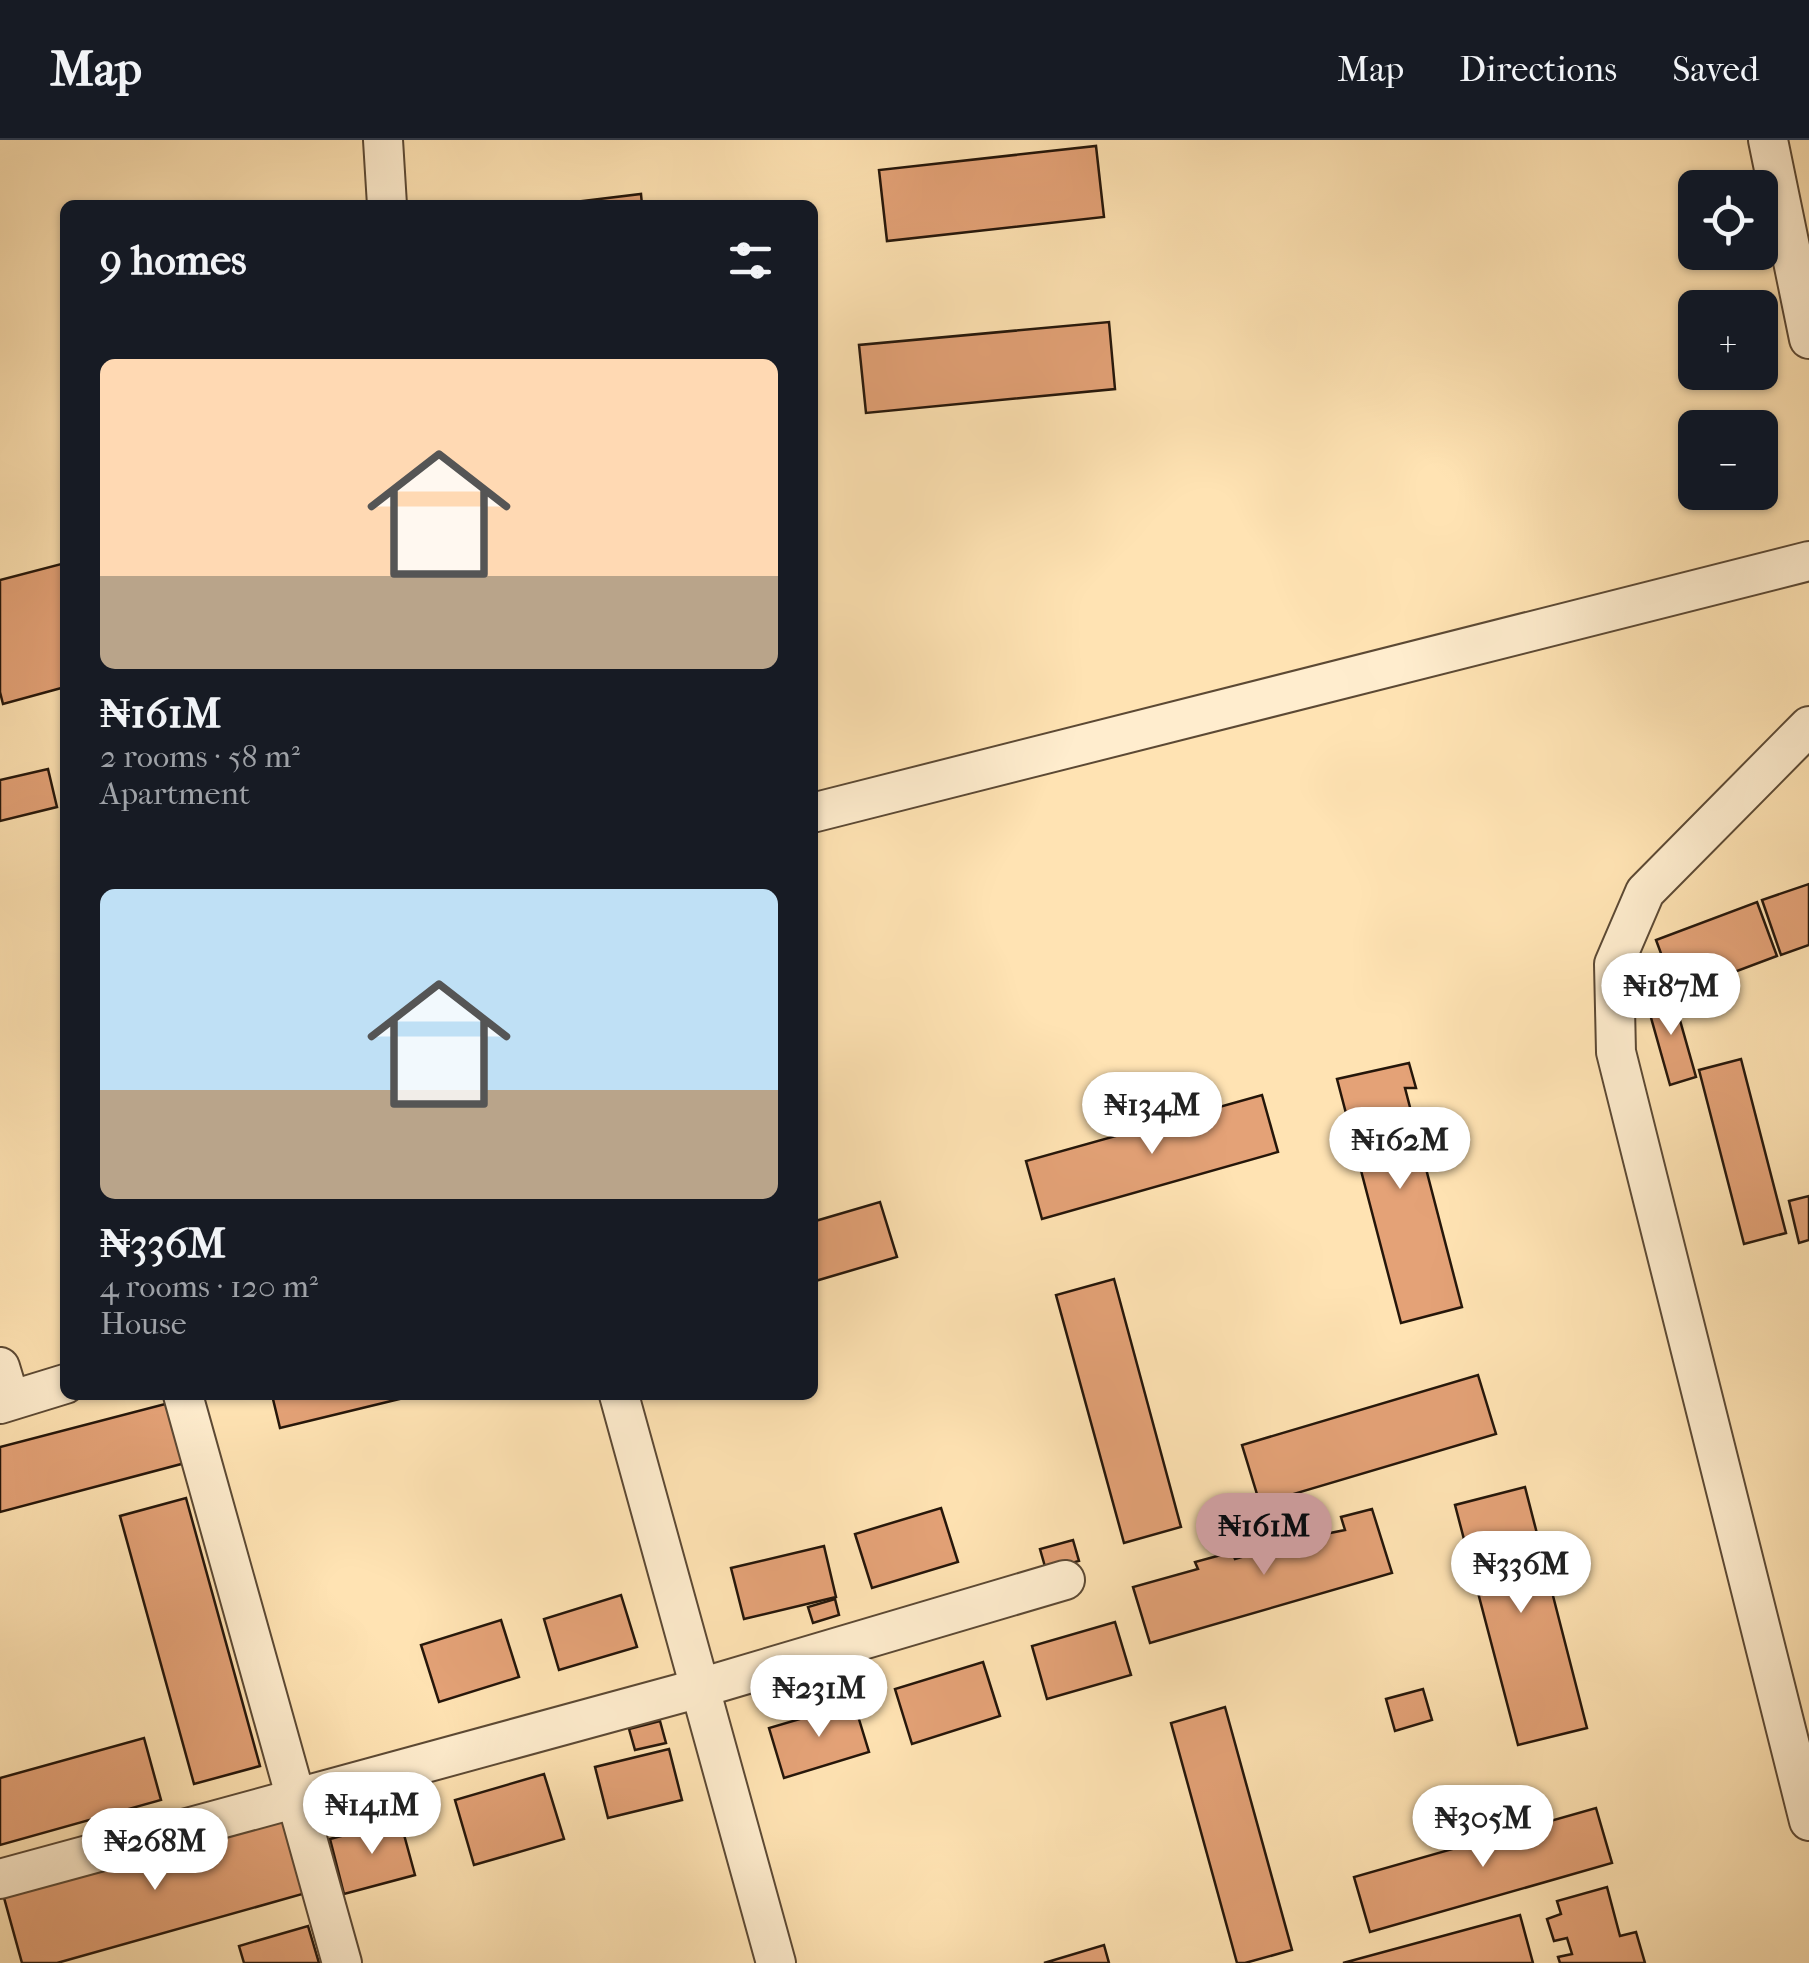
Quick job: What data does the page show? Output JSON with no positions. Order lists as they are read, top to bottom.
{
  "page": {
    "header": "Map",
    "nav": ["Map", "Directions", "Saved"],
    "map_buttons": ["+", "−"],
    "heading": "9 homes",
    "list": [
      {
        "name": "₦161M",
        "note": "2 rooms · 58 m² · Apartment"
      },
      {
        "name": "₦336M",
        "note": "4 rooms · 120 m² · House"
      }
    ],
    "price": [
      "₦187M",
      "₦134M",
      "₦162M",
      "₦161M",
      "₦336M",
      "₦231M",
      "₦141M",
      "₦305M",
      "₦268M"
    ]
  }
}
